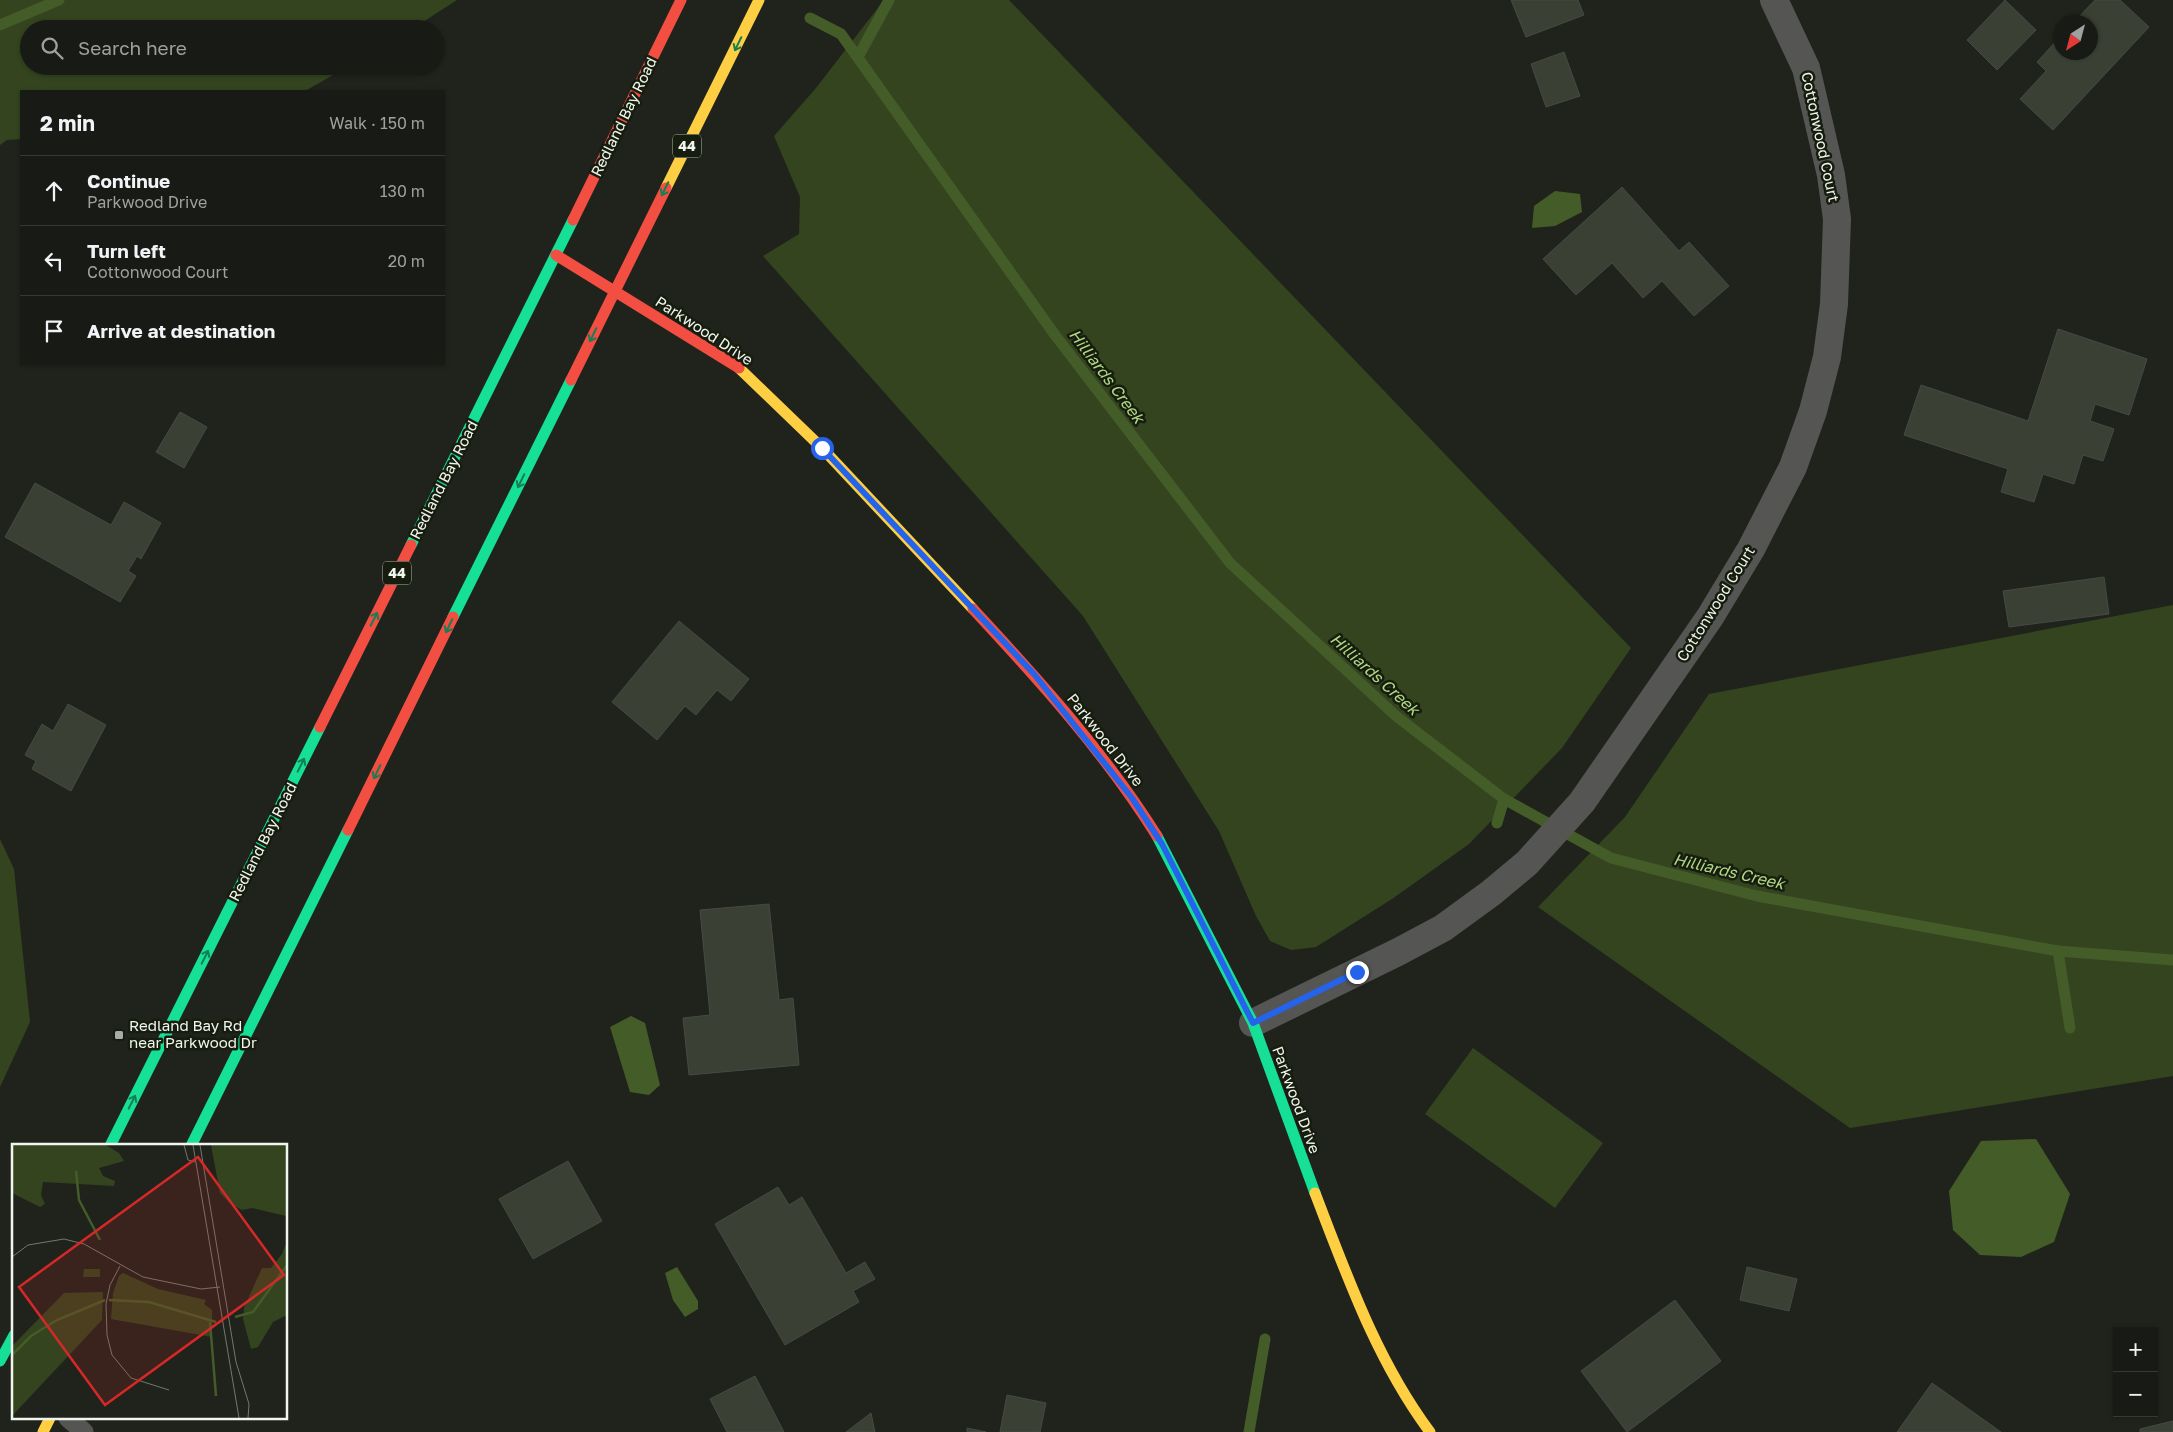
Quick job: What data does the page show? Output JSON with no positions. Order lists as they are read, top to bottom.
{
  "streets": {
    "main road": ["Redland Bay Road", "44", "Parkwood Drive"],
    "street": ["Cottonwood Court"]
  },
  "crossings": [
    ["Redland Bay Road", "Parkwood Drive"],
    ["Cottonwood Court", "Parkwood Drive"],
    ["44", "Parkwood Drive"]
  ],
  "water": ["Hilliards Creek"],
  "places": {
    "transit": ["Redland Bay Rd near Parkwood Dr"]
  },
  "north": "bottom left",
  "page": {
    "search": "Search here",
    "heading": ["2 min", "Walk · 150 m"],
    "list": [
      ["Continue", "Parkwood Drive", "130 m"],
      ["Turn left", "Cottonwood Court", "20 m"],
      "Arrive at destination"
    ],
    "map_buttons": ["+", "−"]
  }
}
